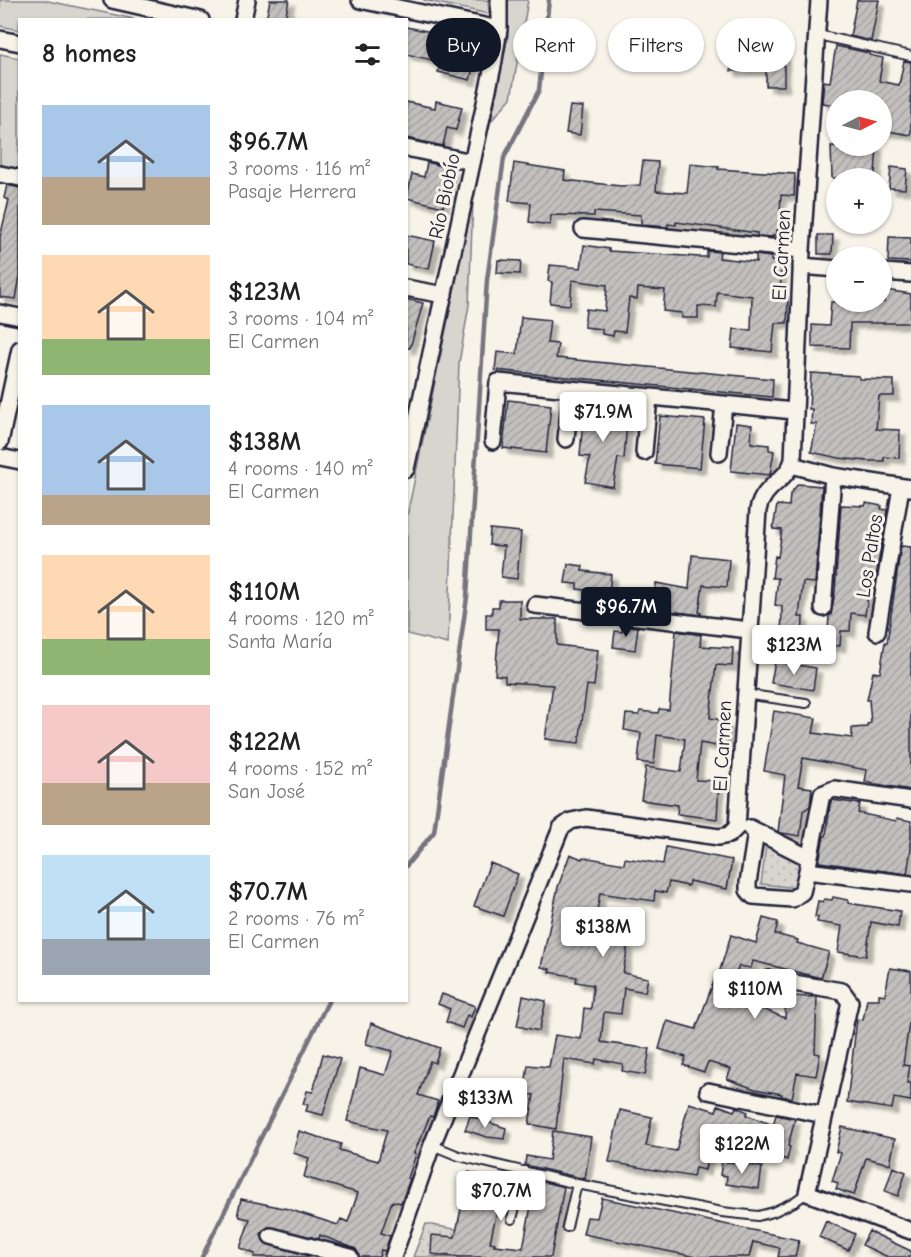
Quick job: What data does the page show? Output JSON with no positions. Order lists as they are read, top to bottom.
{
  "streets": {
    "street": ["Río Biobío", "El Carmen", "Los Paltos"]
  },
  "north": "right",
  "page": {
    "chip": [
      "Buy",
      "Rent",
      "Filters",
      "New"
    ],
    "heading": "8 homes",
    "map_buttons": ["+", "−"],
    "list": [
      {
        "name": "$96.7M",
        "note": "3 rooms · 116 m² · Pasaje Herrera"
      },
      {
        "name": "$123M",
        "note": "3 rooms · 104 m² · El Carmen"
      },
      {
        "name": "$138M",
        "note": "4 rooms · 140 m² · El Carmen"
      },
      {
        "name": "$110M",
        "note": "4 rooms · 120 m² · Santa María"
      },
      {
        "name": "$122M",
        "note": "4 rooms · 152 m² · San José"
      },
      {
        "name": "$70.7M",
        "note": "2 rooms · 76 m² · El Carmen"
      }
    ],
    "price": [
      "$71.9M",
      "$96.7M",
      "$123M",
      "$138M",
      "$110M",
      "$133M",
      "$122M",
      "$70.7M"
    ]
  }
}
